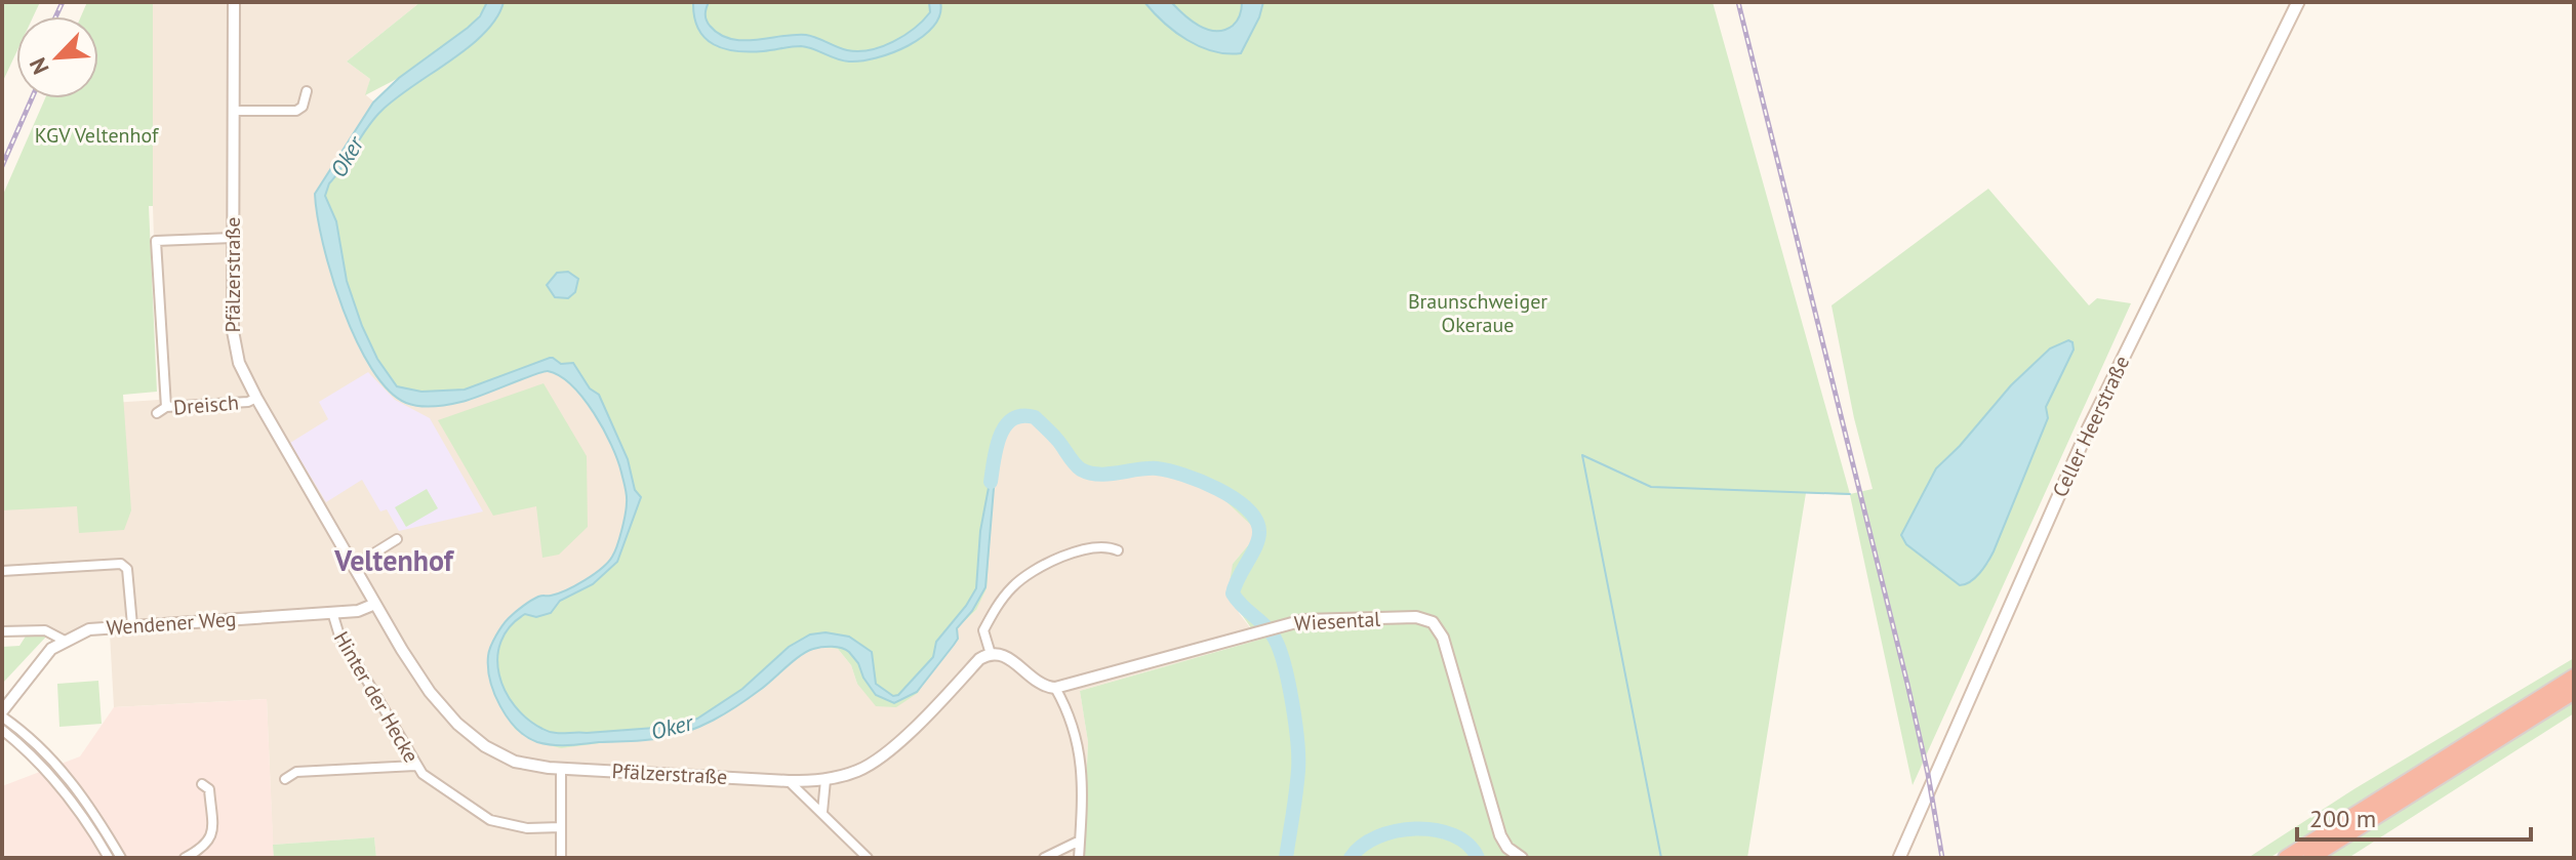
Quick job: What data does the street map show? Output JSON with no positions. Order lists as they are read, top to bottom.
{
  "streets": {
    "main road": ["Celler Heerstraße"],
    "street": [
      "Pfälzerstraße",
      "Dreisch",
      "Wiesental",
      "Wendener Weg",
      "Hinter der Hecke"
    ]
  },
  "crossings": [
    ["Pfälzerstraße", "Dreisch"],
    ["Pfälzerstraße", "Wendener Weg"],
    ["Wendener Weg", "Hinter der Hecke"]
  ],
  "districts": ["Veltenhof"],
  "water": ["Oker"],
  "parks": ["KGV Veltenhof", "Braunschweiger Okeraue"],
  "scale_bar": "200 m",
  "north": "bottom left"
}
